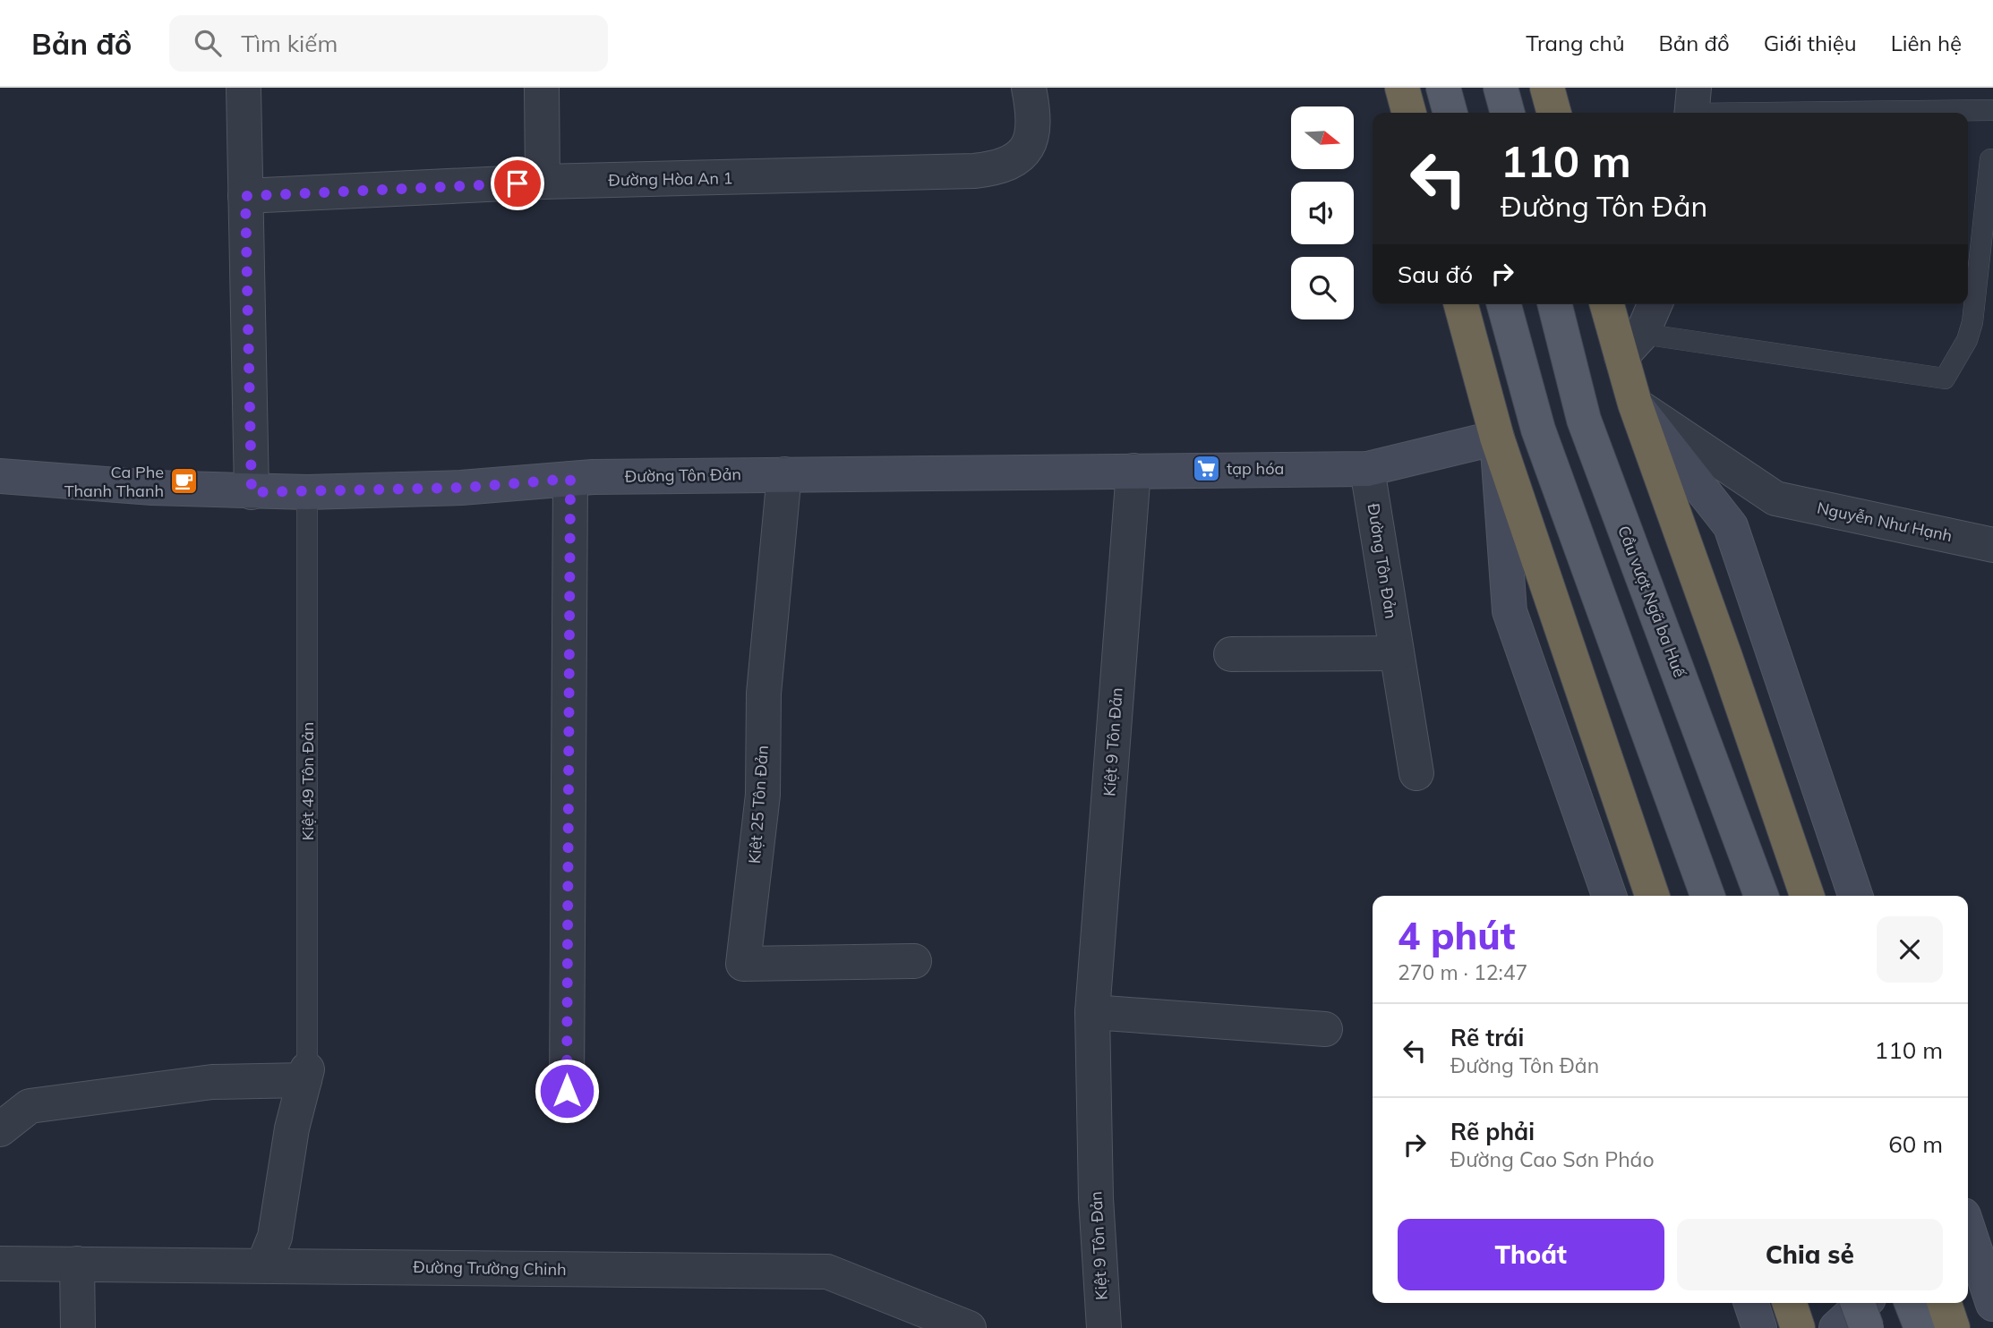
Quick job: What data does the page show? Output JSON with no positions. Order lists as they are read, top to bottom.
{
  "streets": {
    "main road": ["Cầu vượt Ngã ba Huế"],
    "street": [
      "Đường Hòa An 1",
      "Đường Tôn Đản",
      "Nguyễn Như Hạnh",
      "Kiệt 9 Tôn Đản",
      "Kiệt 25 Tôn Đản",
      "Đường Trường Chinh"
    ],
    "lane": ["Kiệt 49 Tôn Đản"]
  },
  "crossings": [
    ["Đường Tôn Đản", "Kiệt 9 Tôn Đản"],
    ["Đường Tôn Đản", "Kiệt 49 Tôn Đản"],
    ["Đường Tôn Đản", "Kiệt 25 Tôn Đản"]
  ],
  "places": {
    "supermarket": ["tạp hóa"],
    "cafe": ["Ca Phe Thanh Thanh"]
  },
  "north": "right",
  "page": {
    "header": "Bản đồ",
    "search": "Tìm kiếm",
    "nav": [
      "Trang chủ",
      "Bản đồ",
      "Giới thiệu",
      "Liên hệ"
    ],
    "turn": ["110 m", "Đường Tôn Đản"],
    "then": "Sau đó",
    "heading": ["4 phút", "270 m · 12:47"],
    "list": [
      {
        "name": "Rẽ trái",
        "note": "Đường Tôn Đản",
        "value": "110 m"
      },
      {
        "name": "Rẽ phải",
        "note": "Đường Cao Sơn Pháo",
        "value": "60 m"
      }
    ],
    "buttons": ["Thoát", "Chia sẻ"]
  }
}
